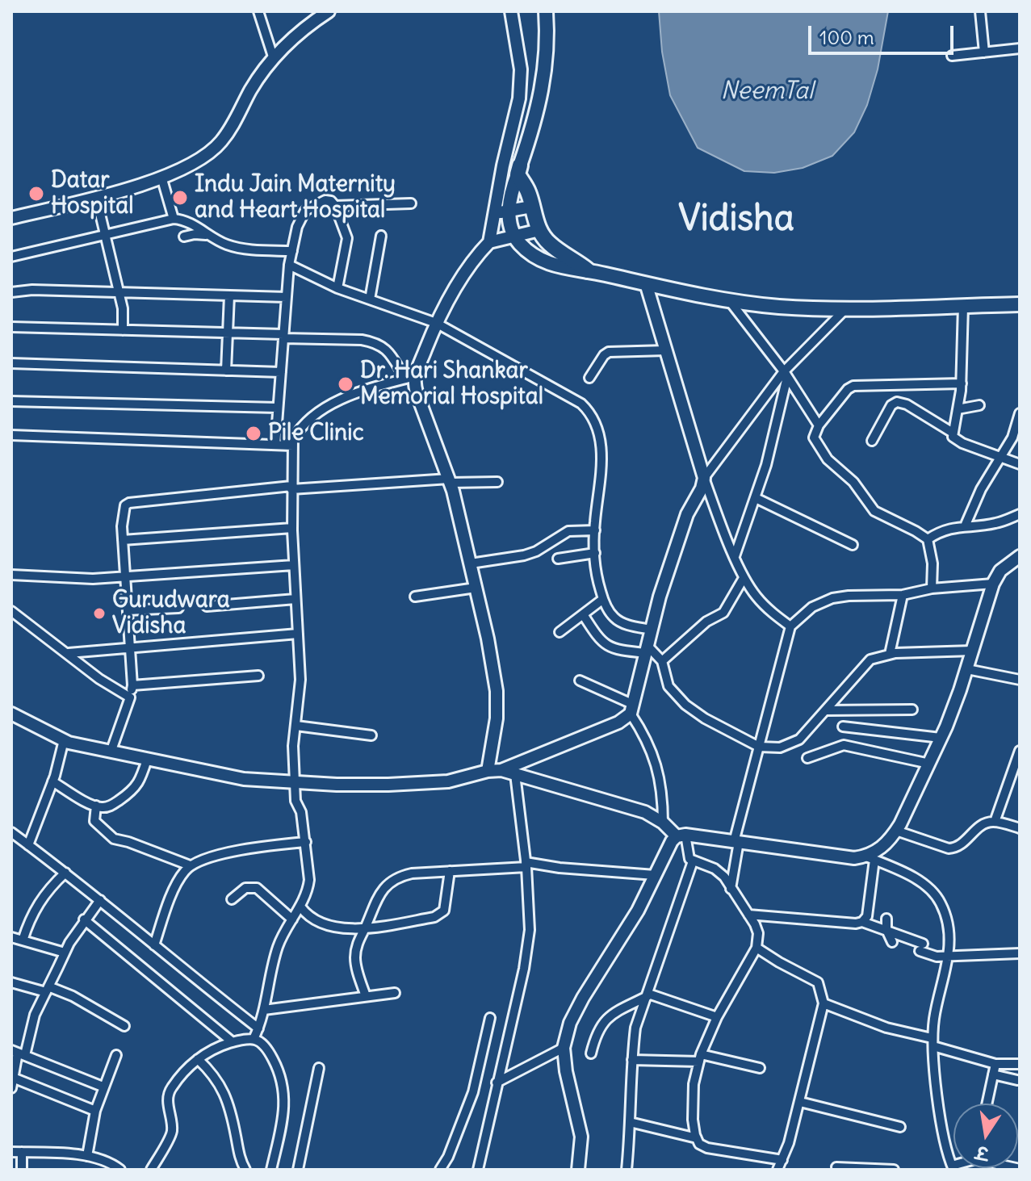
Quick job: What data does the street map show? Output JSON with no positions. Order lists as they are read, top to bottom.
{
  "districts": ["Vidisha"],
  "water": ["NeemTal"],
  "places": [
    "Datar Hospital",
    "Indu Jain Maternity and Heart Hospital",
    "Dr. Hari Shankar Memorial Hospital",
    "Pile Clinic",
    "Gurudwara Vidisha"
  ],
  "scale_bar": "100 m",
  "north": "bottom"
}
